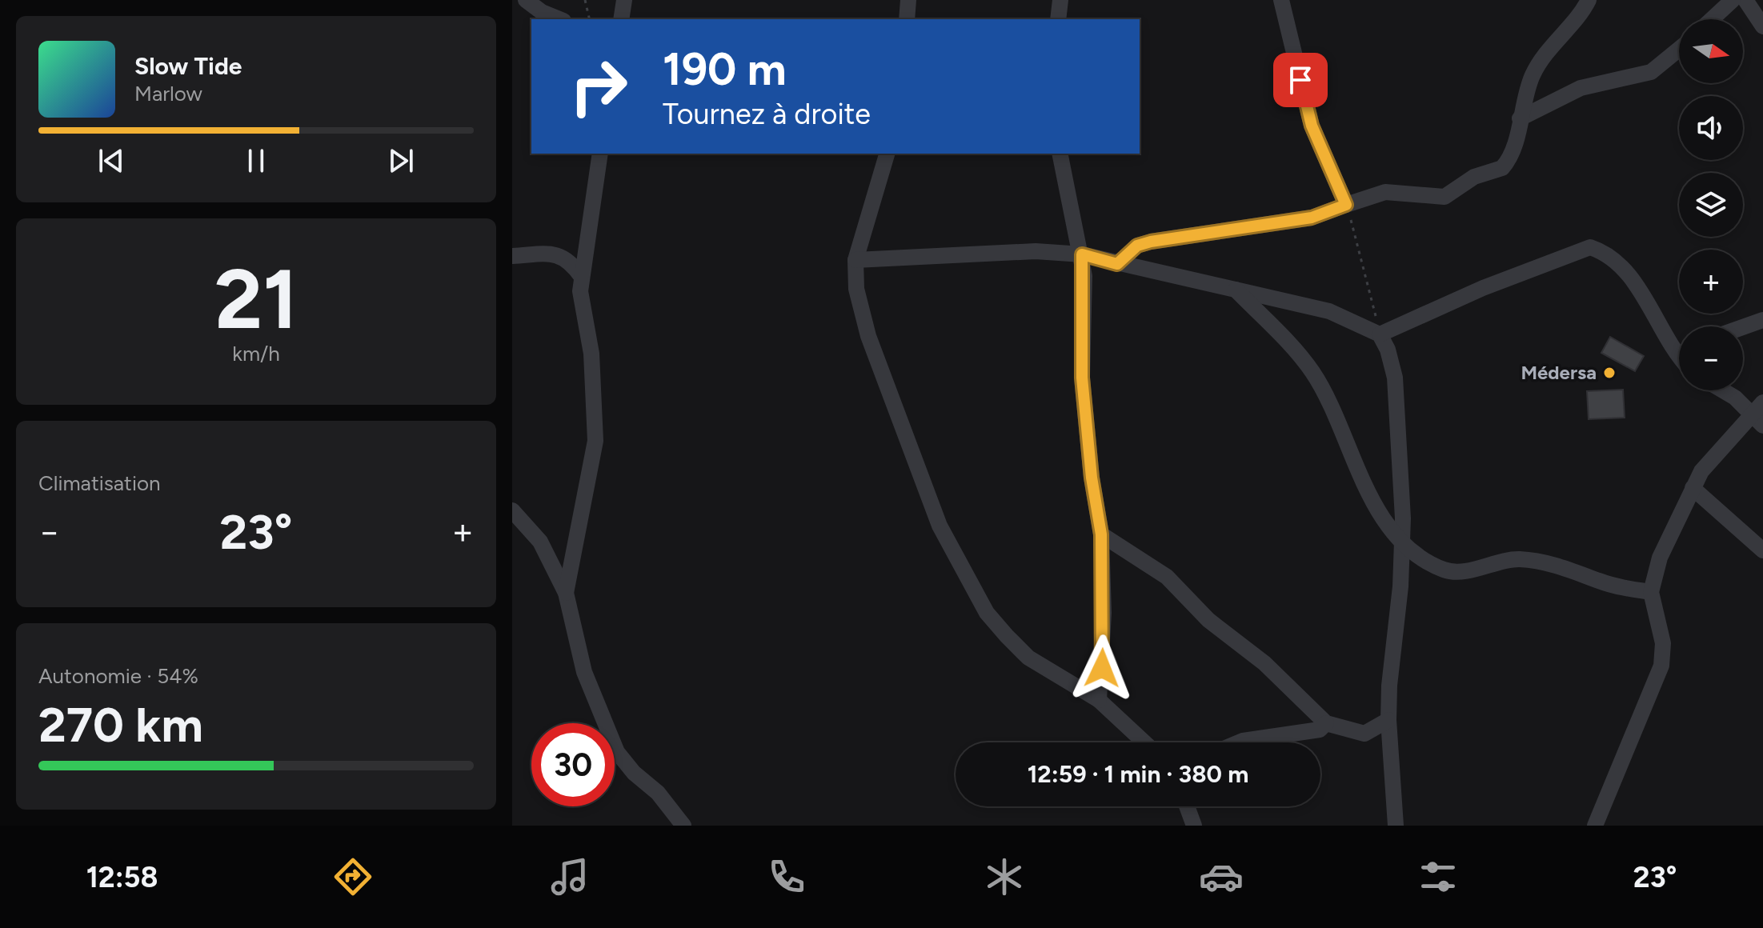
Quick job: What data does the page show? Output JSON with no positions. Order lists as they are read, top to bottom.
{
  "places": ["Médersa"],
  "north": "right",
  "page": {
    "map_buttons": ["+", "−"],
    "turn": ["190 m", "Tournez à droite"],
    "song": ["Slow Tide", "Marlow"],
    "tile": [
      ["21", "km/h"],
      "Climatisation",
      ["Autonomie · 54%", "270 km"]
    ],
    "heat": ["−", "23°", "+"],
    "limit": "30",
    "trip": "12:59 · 1 min · 380 m",
    "tabs": ["12:58", "23°"]
  }
}
